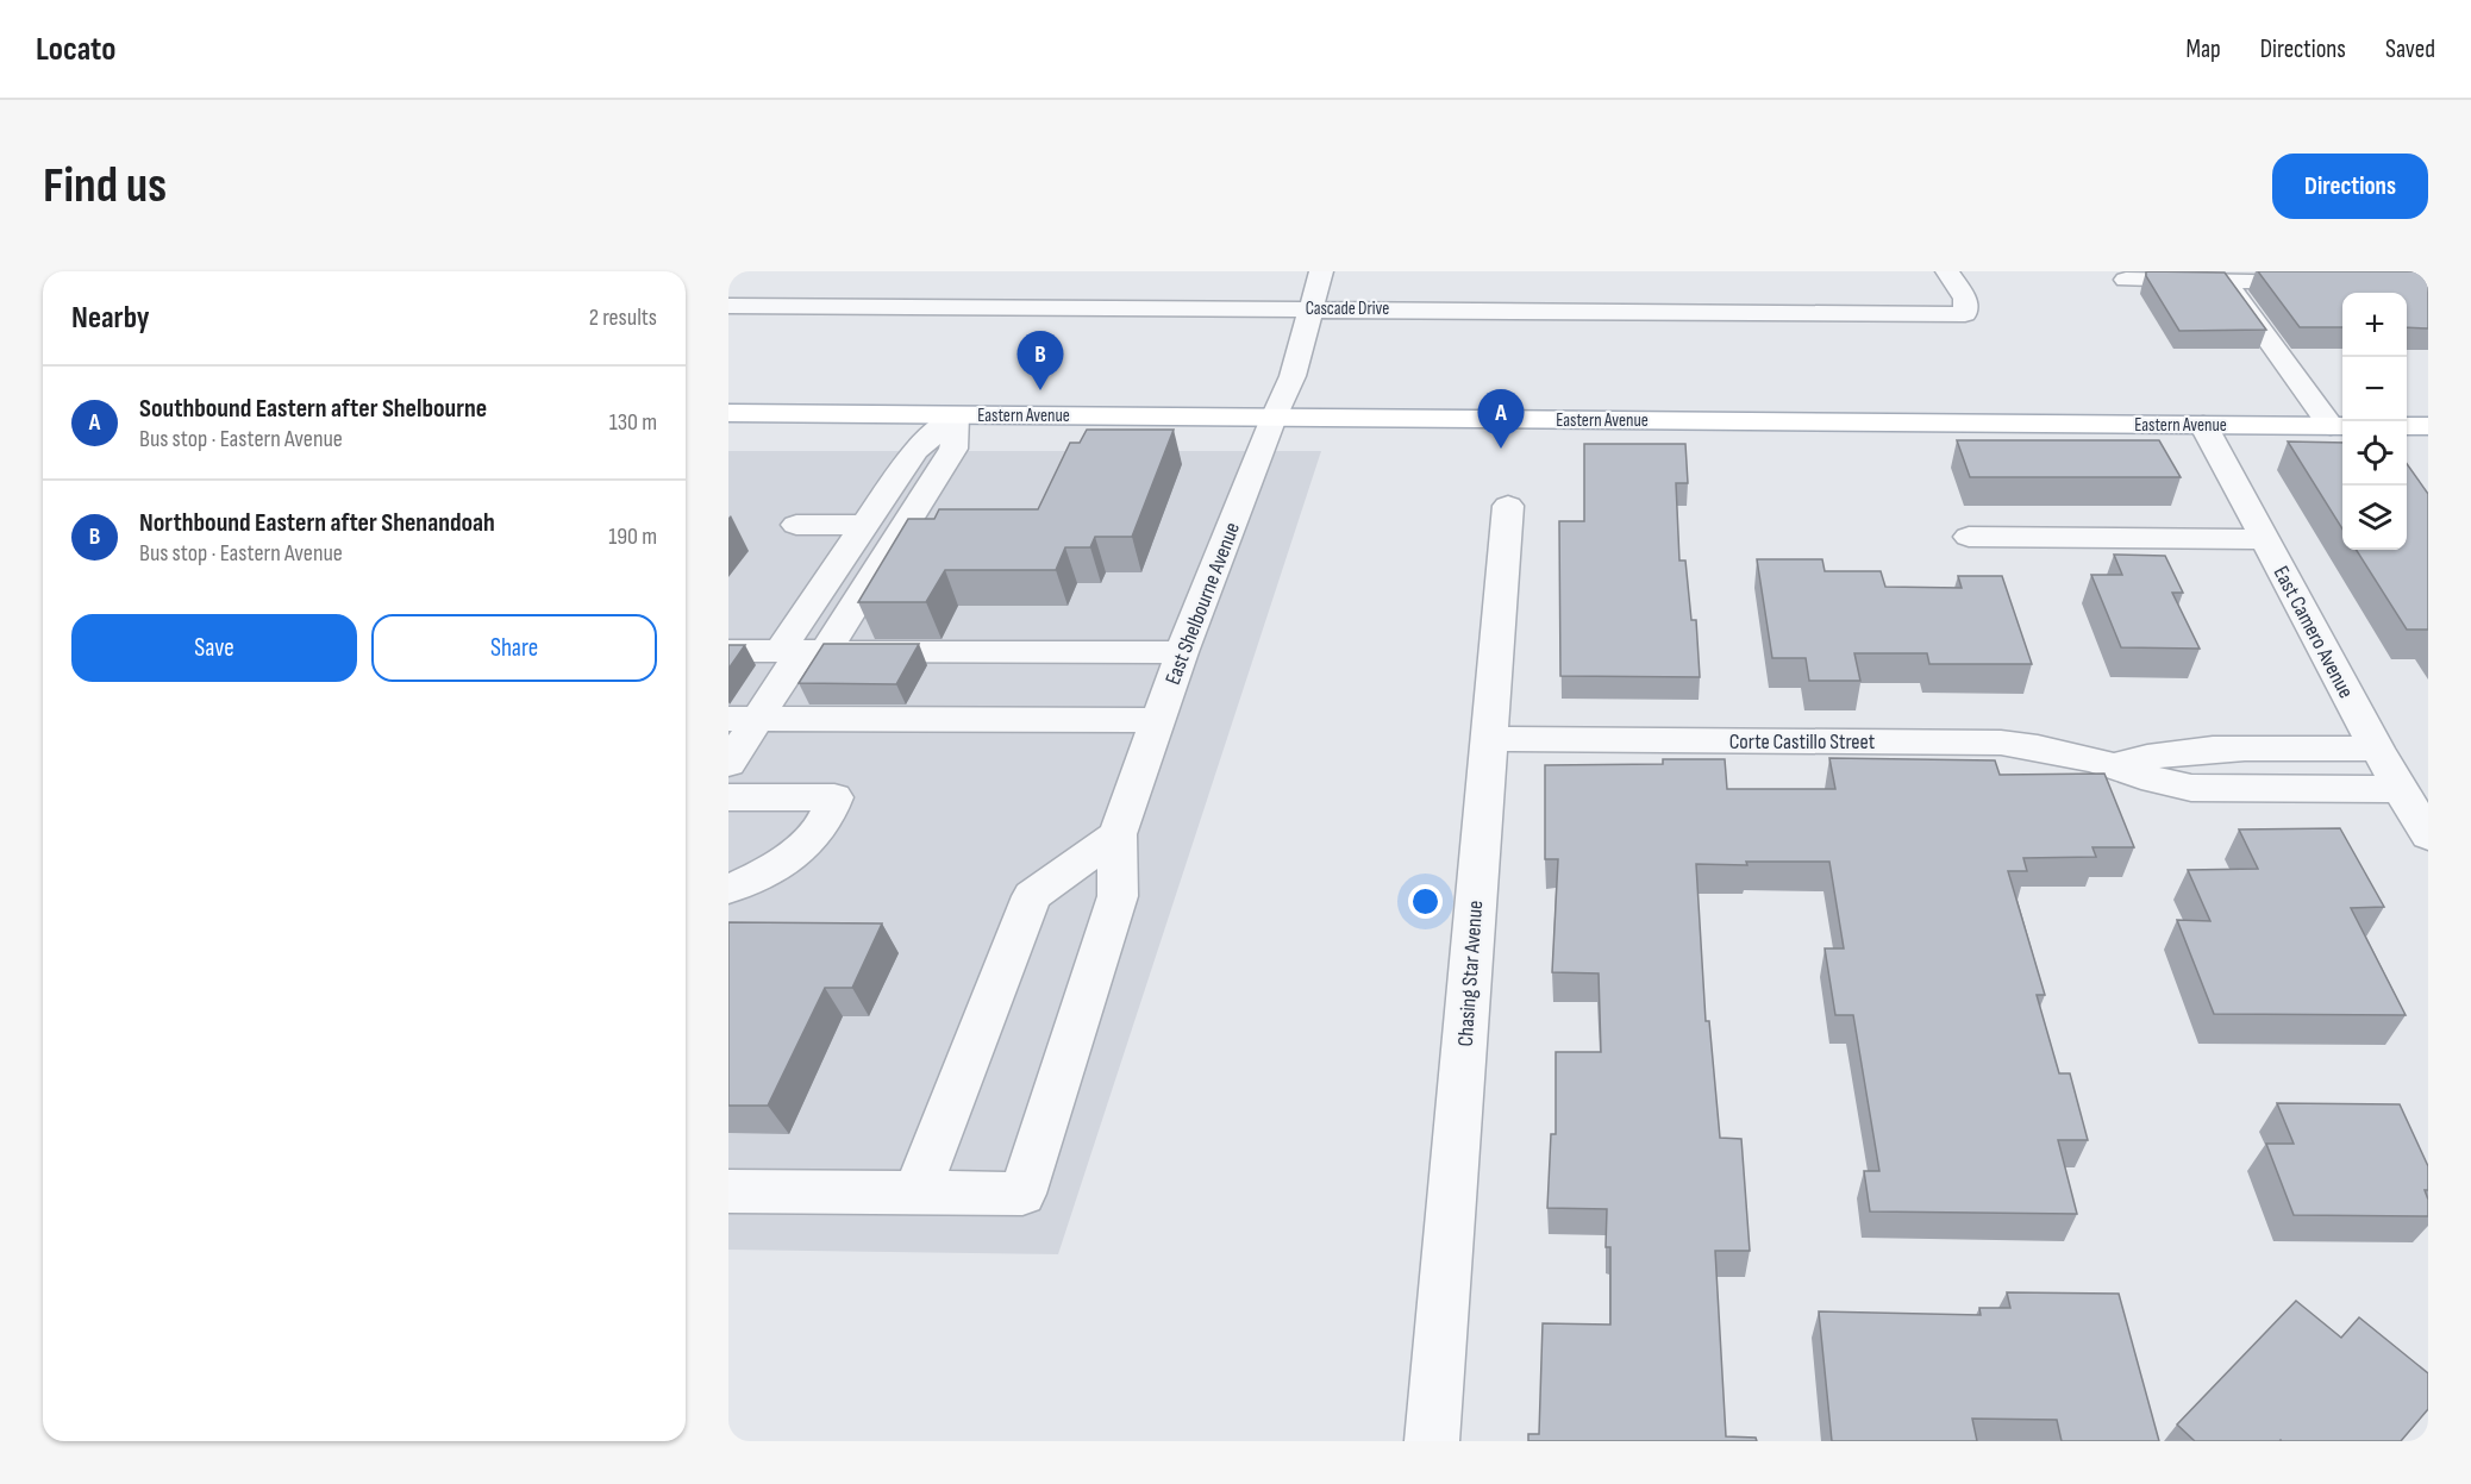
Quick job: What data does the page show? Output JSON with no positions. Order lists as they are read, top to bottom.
{
  "streets": {
    "main road": ["Eastern Avenue"],
    "street": [
      "Cascade Drive",
      "East Shelbourne Avenue",
      "East Camero Avenue",
      "Corte Castillo Street",
      "Chasing Star Avenue"
    ]
  },
  "crossings": [
    ["Cascade Drive", "East Shelbourne Avenue"],
    ["Eastern Avenue", "East Shelbourne Avenue"],
    ["Eastern Avenue", "East Camero Avenue"],
    ["East Camero Avenue", "Corte Castillo Street"],
    ["Corte Castillo Street", "Chasing Star Avenue"]
  ],
  "page": {
    "header": "Locato",
    "nav": ["Map", "Directions", "Saved"],
    "buttons": [
      "Directions",
      ["Save", "Share"]
    ],
    "title": "Find us",
    "heading": ["Nearby", "2 results"],
    "map_buttons": ["+", "−"],
    "pins": ["B", "A"],
    "list": [
      {
        "mark": "A",
        "name": "Southbound Eastern after Shelbourne",
        "note": "Bus stop · Eastern Avenue",
        "value": "130 m"
      },
      {
        "mark": "B",
        "name": "Northbound Eastern after Shenandoah",
        "note": "Bus stop · Eastern Avenue",
        "value": "190 m"
      }
    ]
  }
}
